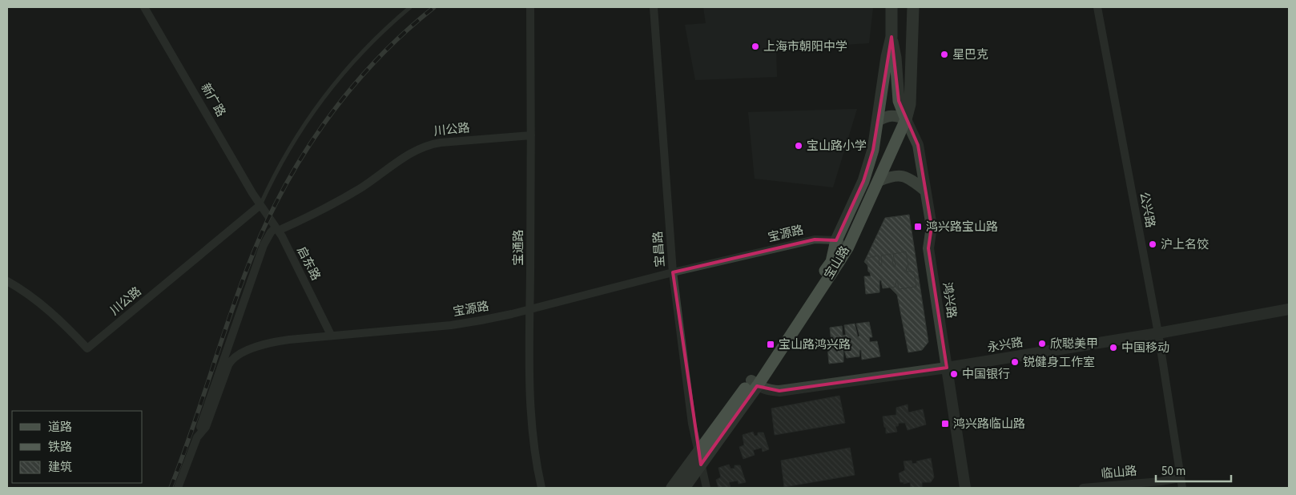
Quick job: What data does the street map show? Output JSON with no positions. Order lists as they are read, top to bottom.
{
  "streets": {
    "main road": ["宝山路"],
    "street": [
      "新广路",
      "川公路",
      "公兴路",
      "宝源路",
      "宝通路",
      "宝昌路",
      "启东路",
      "鸿兴路",
      "永兴路",
      "临山路"
    ]
  },
  "crossings": [
    ["新广路", "川公路"],
    ["新广路", "启东路"],
    ["川公路", "宝通路"],
    ["川公路", "启东路"],
    ["公兴路", "永兴路"],
    ["公兴路", "临山路"],
    ["宝源路", "宝通路"],
    ["宝源路", "宝昌路"],
    ["宝源路", "宝山路"],
    ["宝源路", "启东路"],
    ["宝昌路", "宝山路"],
    ["宝山路", "鸿兴路"],
    ["宝山路", "永兴路"],
    ["鸿兴路", "永兴路"]
  ],
  "places": {
    "other": [
      "上海市朝阳中学",
      "星巴克",
      "宝山路小学",
      "沪上名饺",
      "欣聪美甲",
      "中国移动",
      "锐健身工作室",
      "中国银行"
    ],
    "transit": ["鸿兴路宝山路", "宝山路鸿兴路", "鸿兴路临山路"]
  },
  "legend": ["道路", "铁路", "建筑"],
  "scale_bar": "50 m"
}
